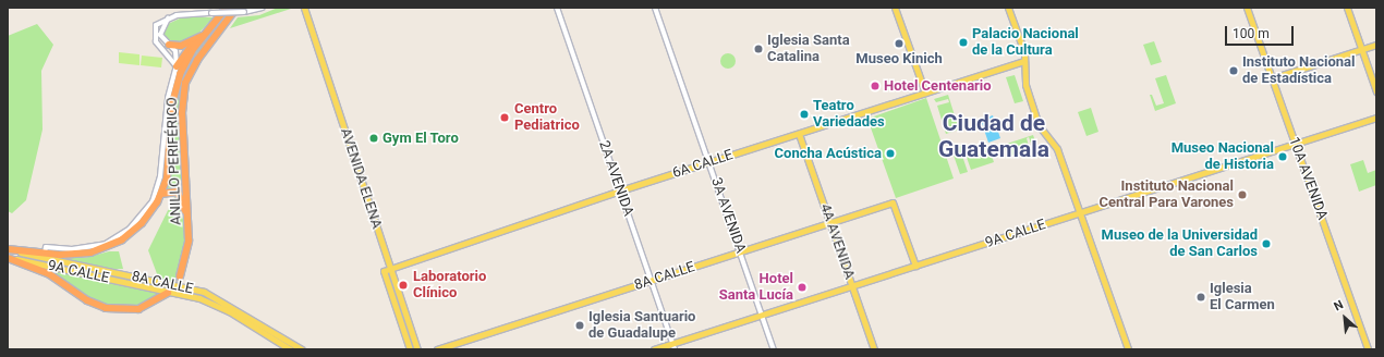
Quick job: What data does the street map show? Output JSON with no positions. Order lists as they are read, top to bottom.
{
  "streets": {
    "highway": ["ANILLO PERIFÉRICO"],
    "main road": [
      "6A CALLE",
      "AVENIDA ELENA",
      "10A AVENIDA",
      "9A CALLE",
      "4A AVENIDA",
      "8A CALLE"
    ],
    "street": ["2A AVENIDA", "3A AVENIDA"]
  },
  "crossings": [
    ["ANILLO PERIFÉRICO", "8A CALLE"],
    ["6A CALLE", "AVENIDA ELENA"],
    ["6A CALLE", "2A AVENIDA"],
    ["6A CALLE", "3A AVENIDA"],
    ["6A CALLE", "4A AVENIDA"],
    ["2A AVENIDA", "9A CALLE"],
    ["2A AVENIDA", "8A CALLE"],
    ["10A AVENIDA", "9A CALLE"],
    ["3A AVENIDA", "9A CALLE"],
    ["3A AVENIDA", "8A CALLE"],
    ["9A CALLE", "4A AVENIDA"],
    ["9A CALLE", "8A CALLE"],
    ["4A AVENIDA", "8A CALLE"]
  ],
  "districts": ["Ciudad de Guatemala"],
  "places": [
    "Palacio Nacional de la Cultura",
    "Museo Kinich",
    "Iglesia Santa Catalina",
    "Instituto Nacional de Estadística",
    "Hotel Centenario",
    "Teatro Variedades",
    "Centro Pediatrico",
    "Gym El Toro",
    "Concha Acústica",
    "Museo Nacional de Historia",
    "Instituto Nacional Central Para Varones",
    "Museo de la Universidad de San Carlos",
    "Laboratorio Clínico",
    "Hotel Santa Lucía",
    "Iglesia El Carmen",
    "Iglesia Santuario de Guadalupe"
  ],
  "scale_bar": "100 m",
  "north": "top left"
}
